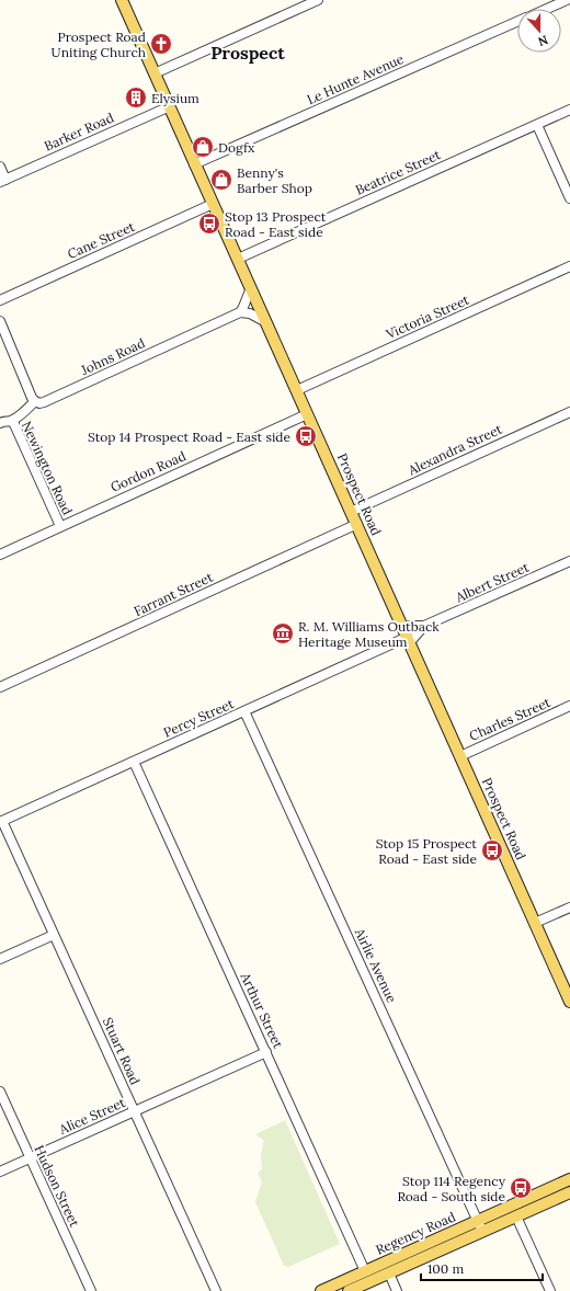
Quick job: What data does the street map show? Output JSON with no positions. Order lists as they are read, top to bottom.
{
  "streets": {
    "main road": ["Prospect Road", "Regency Road"],
    "street": [
      "Le Hunte Avenue",
      "Barker Road",
      "Beatrice Street",
      "Cane Street",
      "Victoria Street",
      "Johns Road",
      "Alexandra Street",
      "Newington Road",
      "Gordon Road",
      "Albert Street",
      "Farrant Street",
      "Percy Street",
      "Charles Street",
      "Airlie Avenue",
      "Arthur Street",
      "Stuart Road",
      "Alice Street",
      "Hudson Street"
    ]
  },
  "crossings": [
    ["Le Hunte Avenue", "Prospect Road"],
    ["Barker Road", "Prospect Road"],
    ["Beatrice Street", "Prospect Road"],
    ["Cane Street", "Prospect Road"],
    ["Victoria Street", "Prospect Road"],
    ["Johns Road", "Newington Road"],
    ["Alexandra Street", "Prospect Road"],
    ["Newington Road", "Gordon Road"],
    ["Gordon Road", "Prospect Road"],
    ["Prospect Road", "Albert Street"],
    ["Prospect Road", "Farrant Street"],
    ["Prospect Road", "Percy Street"],
    ["Prospect Road", "Charles Street"],
    ["Albert Street", "Percy Street"],
    ["Percy Street", "Airlie Avenue"],
    ["Percy Street", "Arthur Street"],
    ["Percy Street", "Stuart Road"],
    ["Airlie Avenue", "Regency Road"],
    ["Arthur Street", "Alice Street"],
    ["Arthur Street", "Regency Road"],
    ["Stuart Road", "Alice Street"],
    ["Alice Street", "Hudson Street"]
  ],
  "districts": ["Prospect"],
  "places": {
    "church": ["Prospect Road Uniting Church"],
    "building": ["Elysium"],
    "shop": ["Dogfx", "Benny's Barber Shop"],
    "bus stop": [
      "Stop 13 Prospect Road - East side",
      "Stop 14 Prospect Road - East side",
      "Stop 15 Prospect Road - East side",
      "Stop 114 Regency Road - South side"
    ],
    "museum": ["R. M. Williams Outback Heritage Museum"]
  },
  "scale_bar": "100 m",
  "north": "bottom"
}
